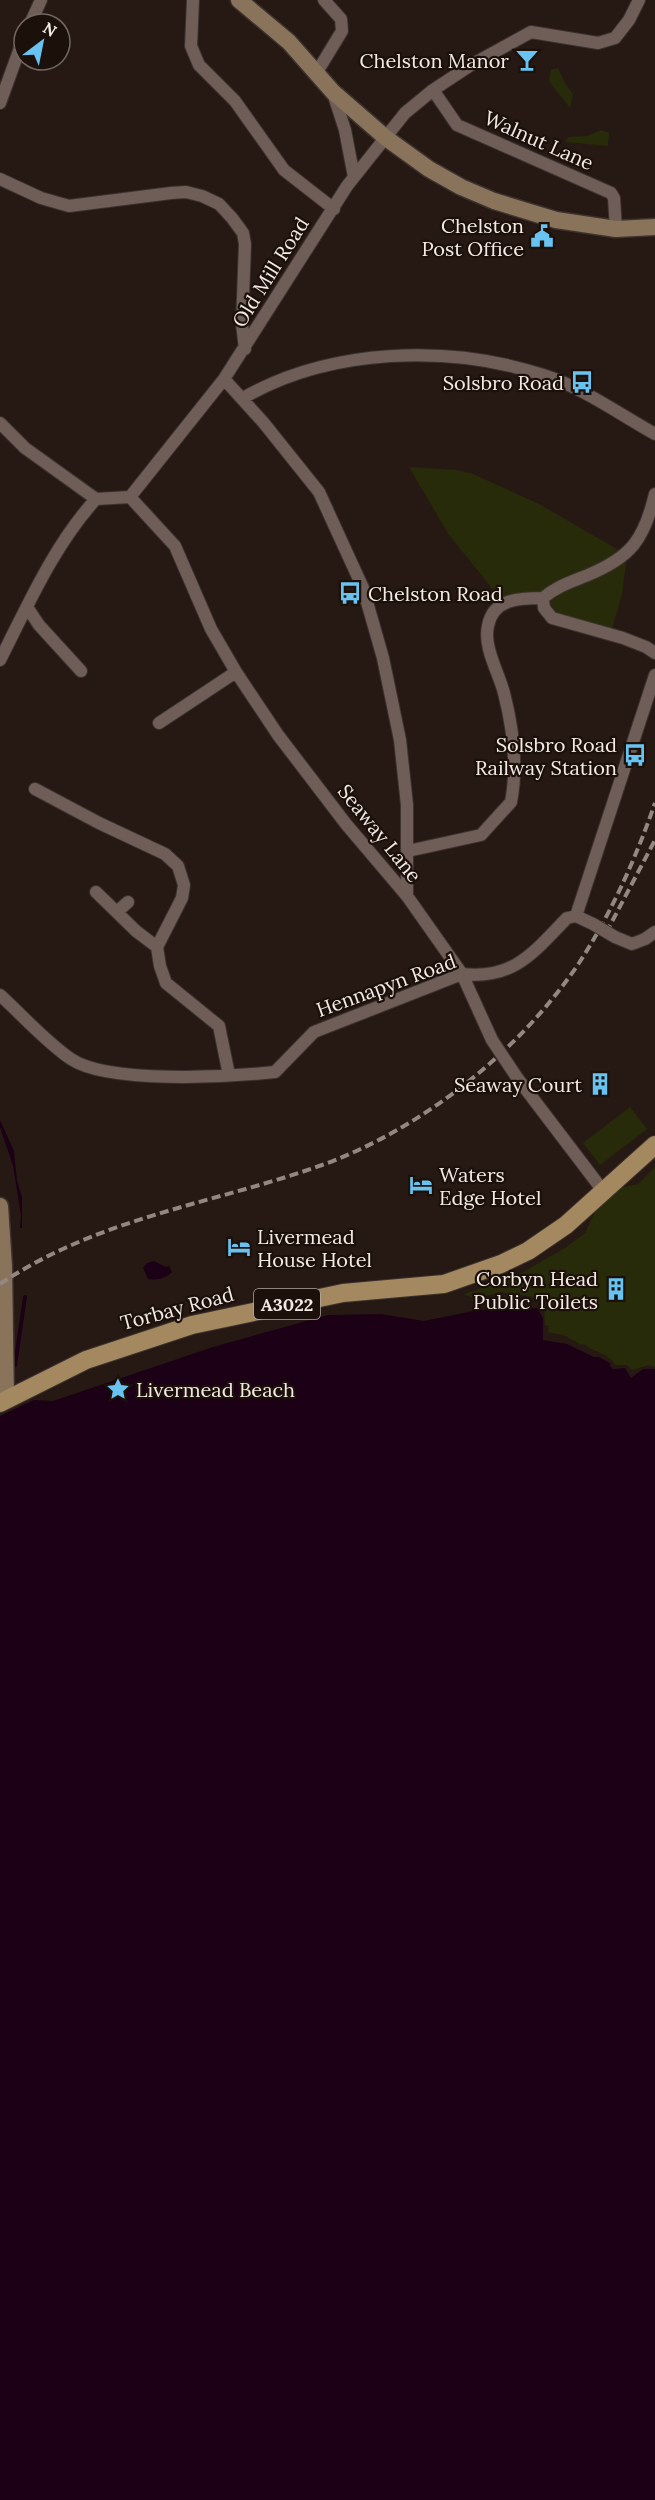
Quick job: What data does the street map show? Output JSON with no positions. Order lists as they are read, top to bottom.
{
  "streets": {
    "main road": ["A3022", "Torbay Road"],
    "street": [
      "Walnut Lane",
      "Old Mill Road",
      "Seaway Lane",
      "Hennapyn Road"
    ]
  },
  "crossings": [
    ["Walnut Lane", "Old Mill Road"],
    ["Old Mill Road", "Seaway Lane"],
    ["Seaway Lane", "Hennapyn Road"],
    ["Seaway Lane", "Torbay Road"]
  ],
  "places": {
    "bar": ["Chelston Manor"],
    "public building": ["Chelston Post Office"],
    "bus stop": ["Solsbro Road", "Chelston Road", "Solsbro Road Railway Station"],
    "building": ["Seaway Court", "Corbyn Head Public Toilets"],
    "hotel": ["Waters Edge Hotel", "Livermead House Hotel"],
    "place": ["Livermead Beach"]
  },
  "north": "top right"
}
